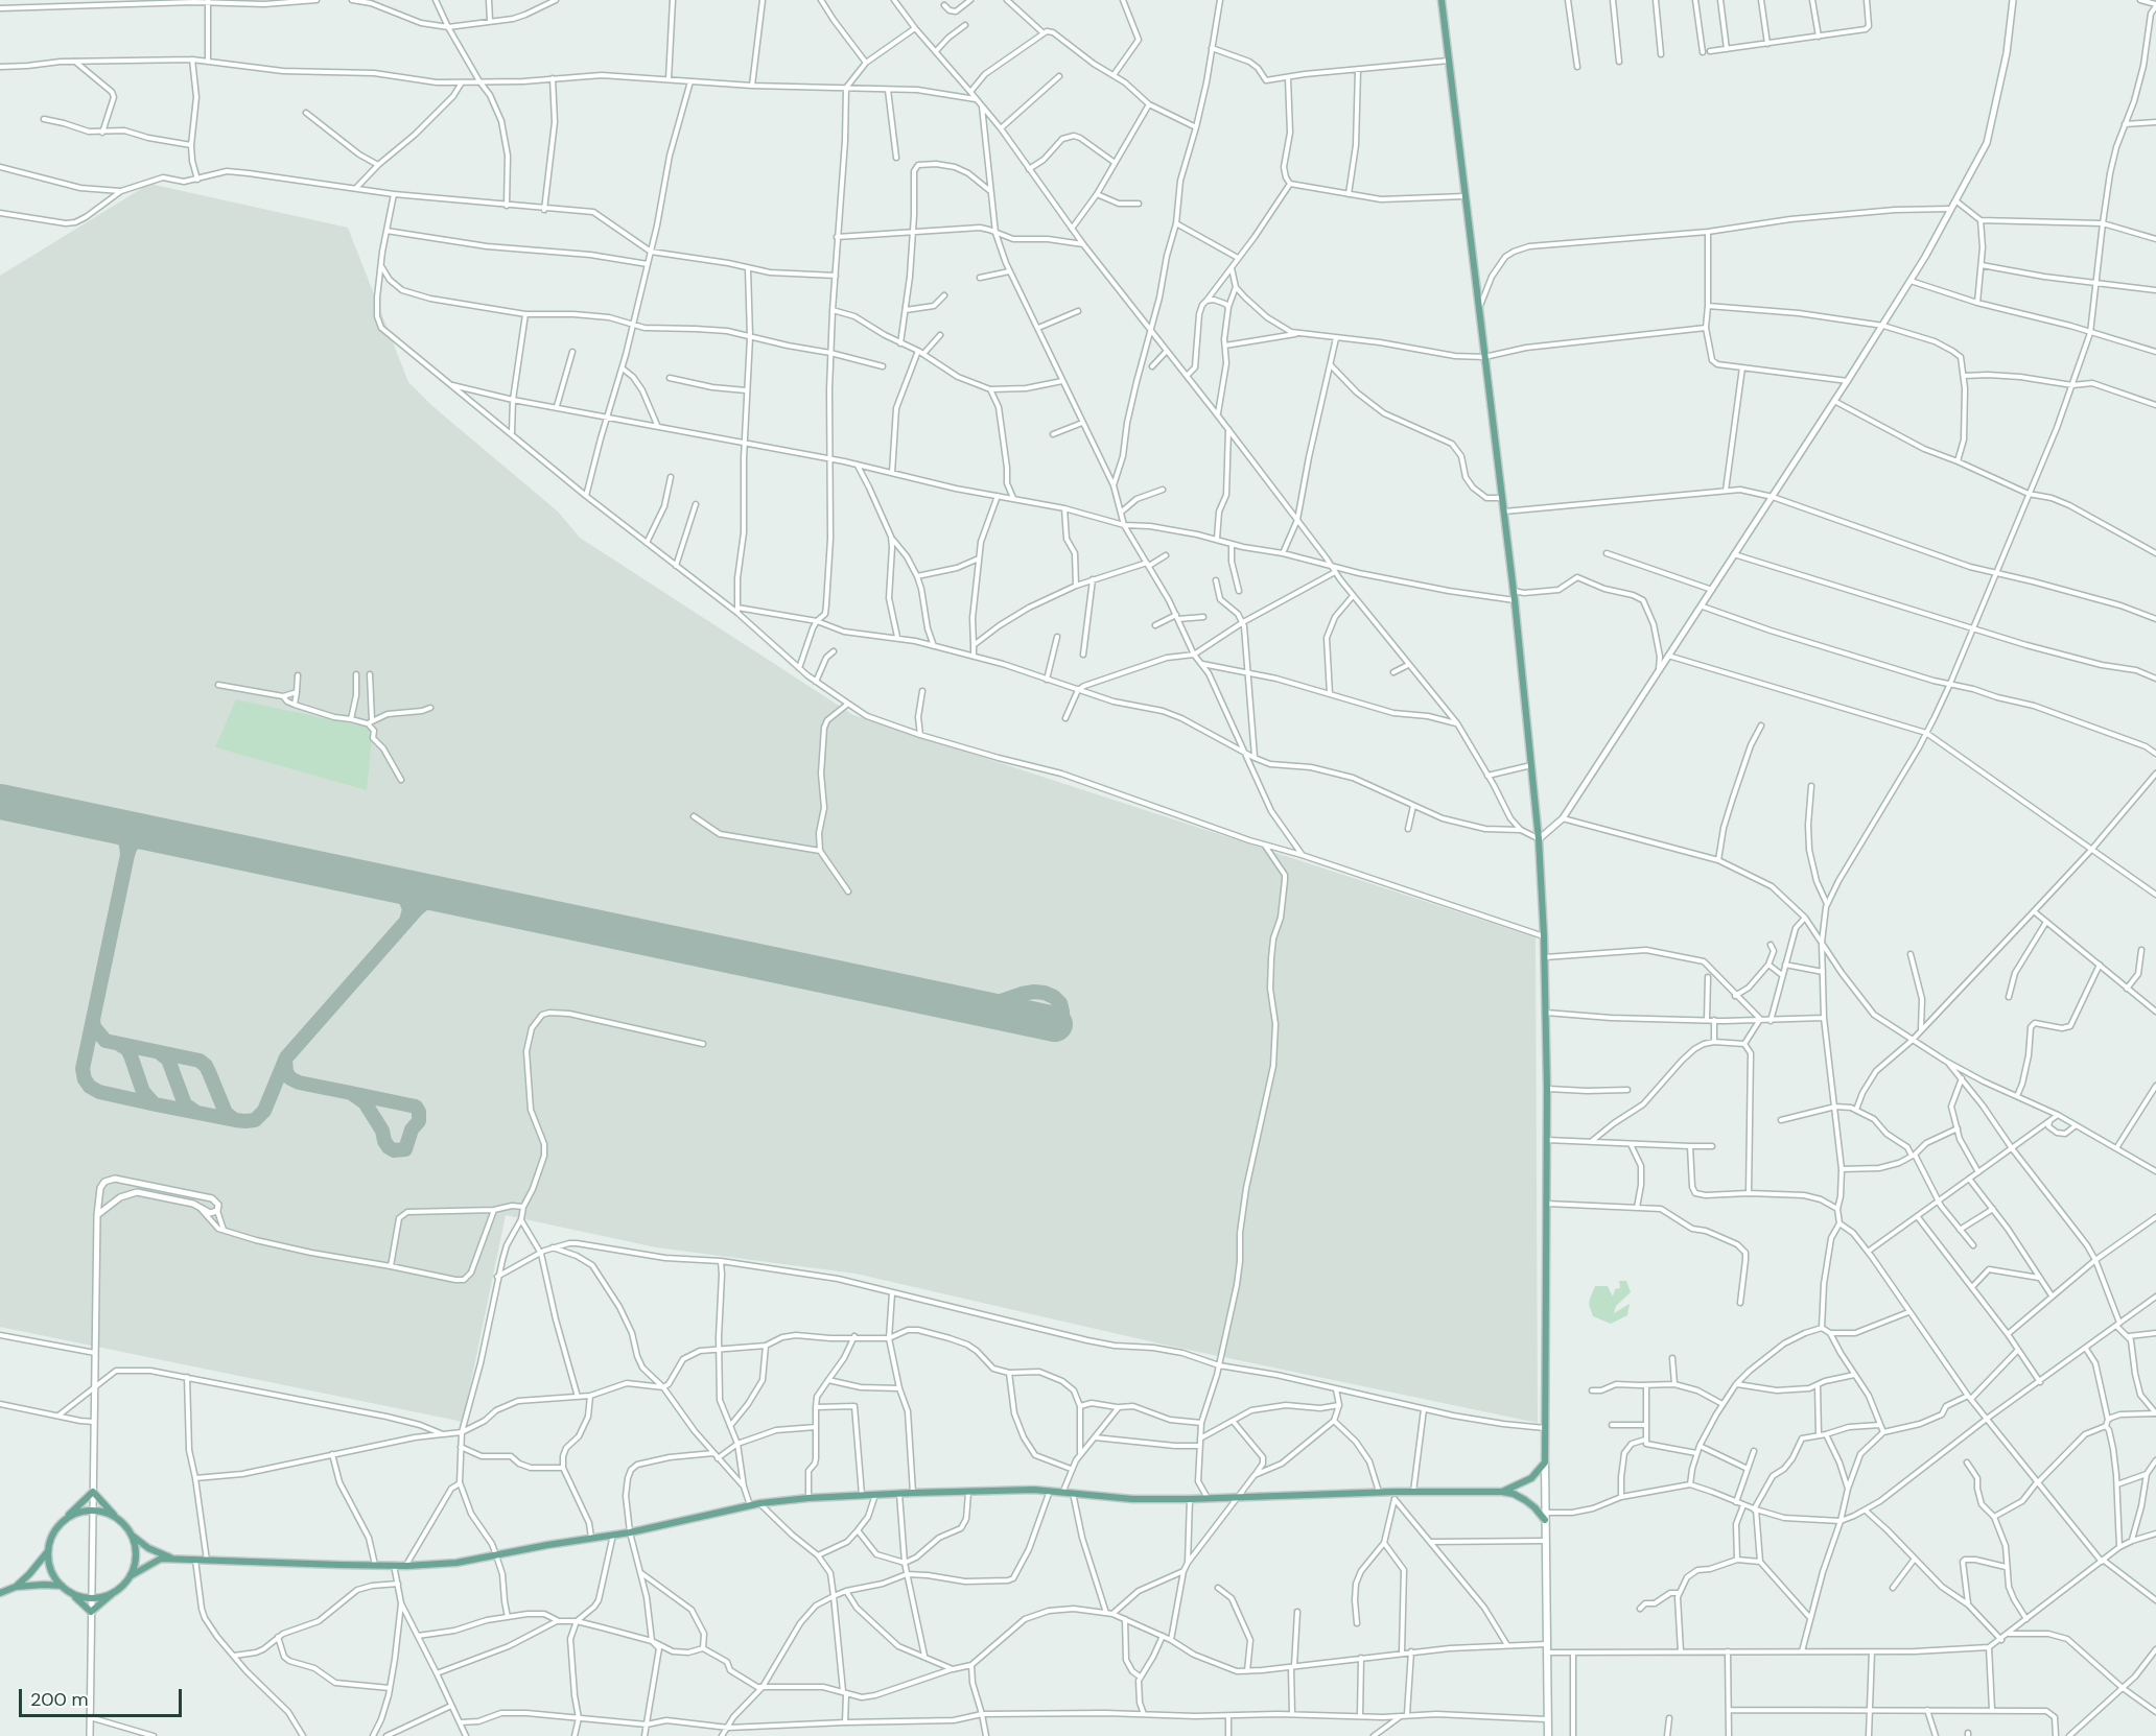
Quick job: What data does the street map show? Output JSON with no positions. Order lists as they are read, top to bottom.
{
  "scale_bar": "200 m"
}
